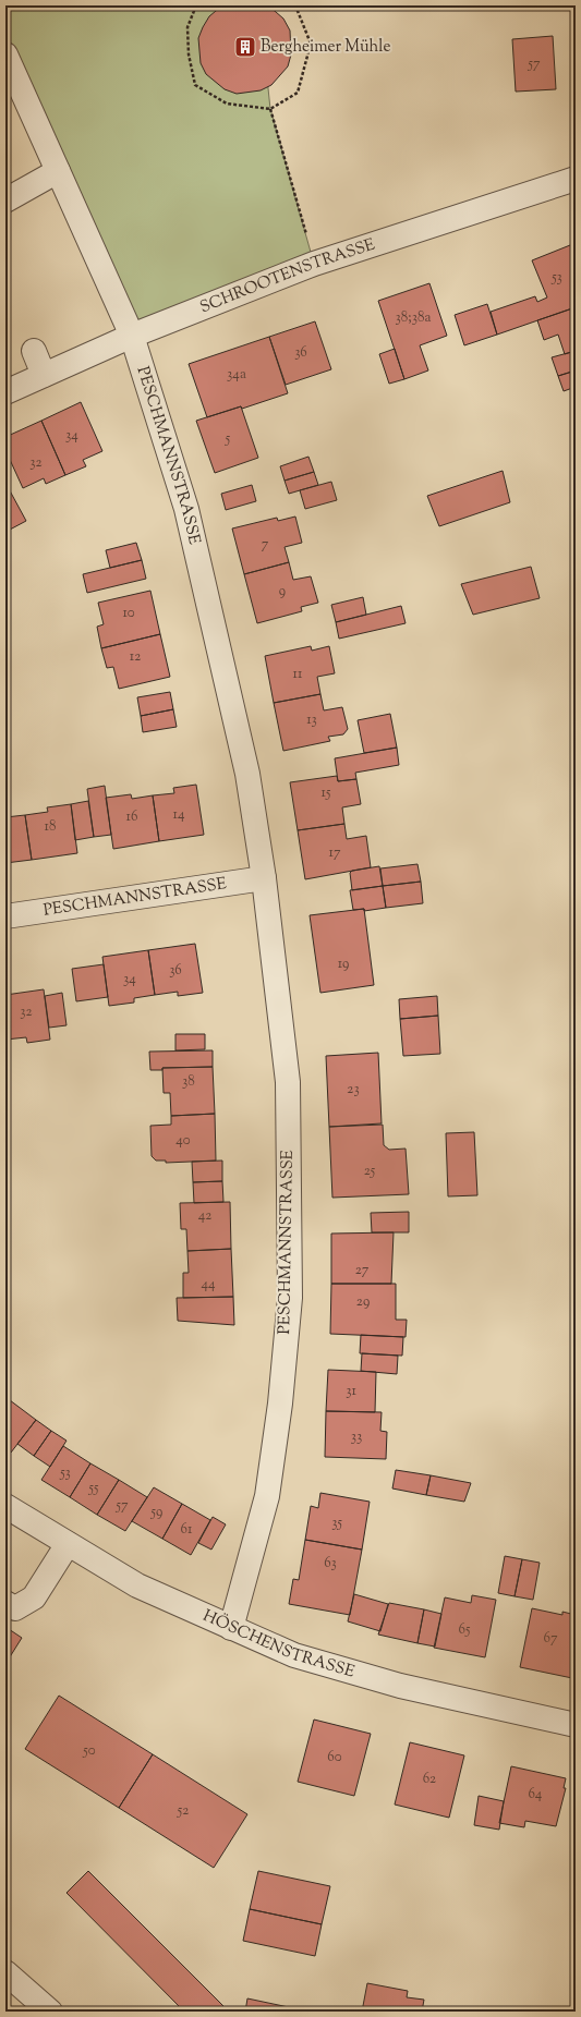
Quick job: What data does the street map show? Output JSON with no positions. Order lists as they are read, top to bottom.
{
  "streets": {
    "street": ["SCHROOTENSTRASSE", "PESCHMANNSTRASSE", "HÖSCHENSTRASSE"]
  },
  "crossings": [
    ["SCHROOTENSTRASSE", "PESCHMANNSTRASSE"],
    ["PESCHMANNSTRASSE", "HÖSCHENSTRASSE"]
  ],
  "places": {
    "building": ["Bergheimer Mühle"]
  },
  "house_numbers": [
    "57",
    "53",
    "38;38a",
    "36",
    "34a",
    "34",
    "5",
    "32",
    "7",
    "9",
    "10",
    "12",
    "11",
    "13",
    "15",
    "14",
    "16",
    "18",
    "17",
    "19",
    "36",
    "34",
    "32",
    "38",
    "23",
    "40",
    "25",
    "42",
    "27",
    "44",
    "29",
    "31",
    "33",
    "53",
    "55",
    "57",
    "59",
    "35",
    "61",
    "63",
    "65",
    "67",
    "50",
    "60",
    "62",
    "64",
    "52"
  ]
}
